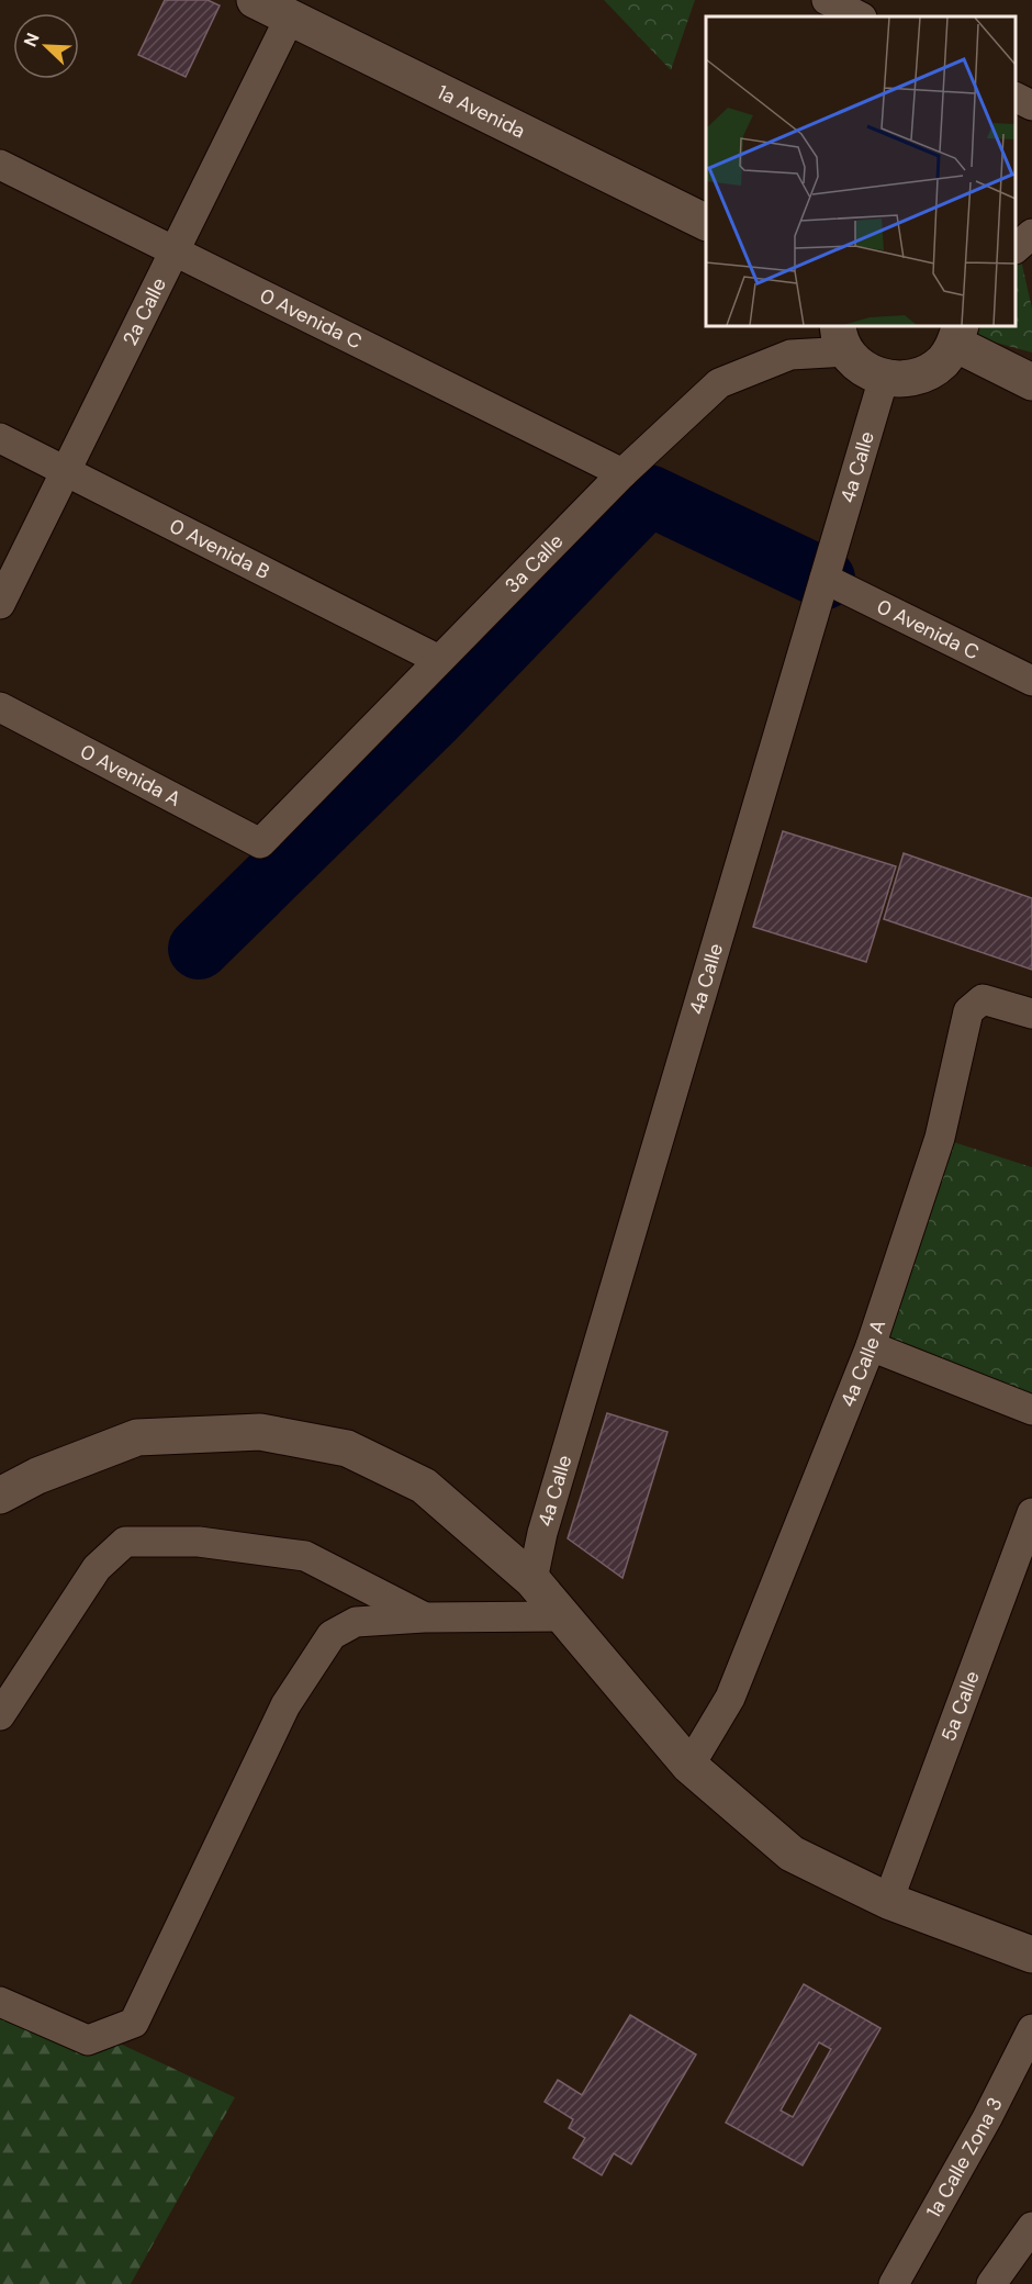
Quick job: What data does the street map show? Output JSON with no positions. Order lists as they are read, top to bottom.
{
  "streets": {
    "main road": ["1a Avenida"],
    "street": [
      "2a Calle",
      "0 Avenida C",
      "4a Calle",
      "0 Avenida B",
      "3a Calle",
      "0 Avenida A",
      "4a Calle A",
      "5a Calle",
      "1a Calle Zona 3"
    ]
  },
  "crossings": [
    ["1a Avenida", "2a Calle"],
    ["2a Calle", "0 Avenida C"],
    ["2a Calle", "0 Avenida B"],
    ["0 Avenida C", "4a Calle"],
    ["0 Avenida C", "3a Calle"],
    ["0 Avenida B", "3a Calle"],
    ["3a Calle", "0 Avenida A"]
  ],
  "north": "top left"
}
